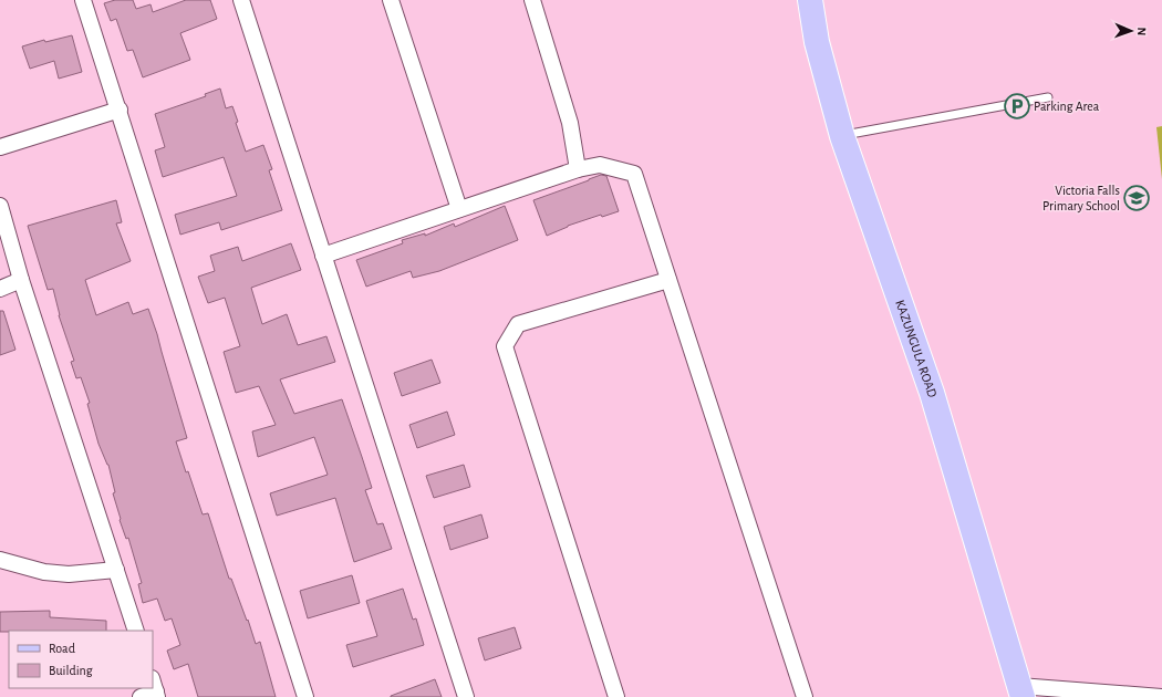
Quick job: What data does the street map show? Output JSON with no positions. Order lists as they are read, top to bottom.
{
  "streets": {
    "main road": ["KAZUNGULA ROAD"]
  },
  "places": {
    "parking": ["Parking Area"],
    "school or university": ["Victoria Falls Primary School"]
  },
  "legend": ["Road", "Building"],
  "north": "right"
}
